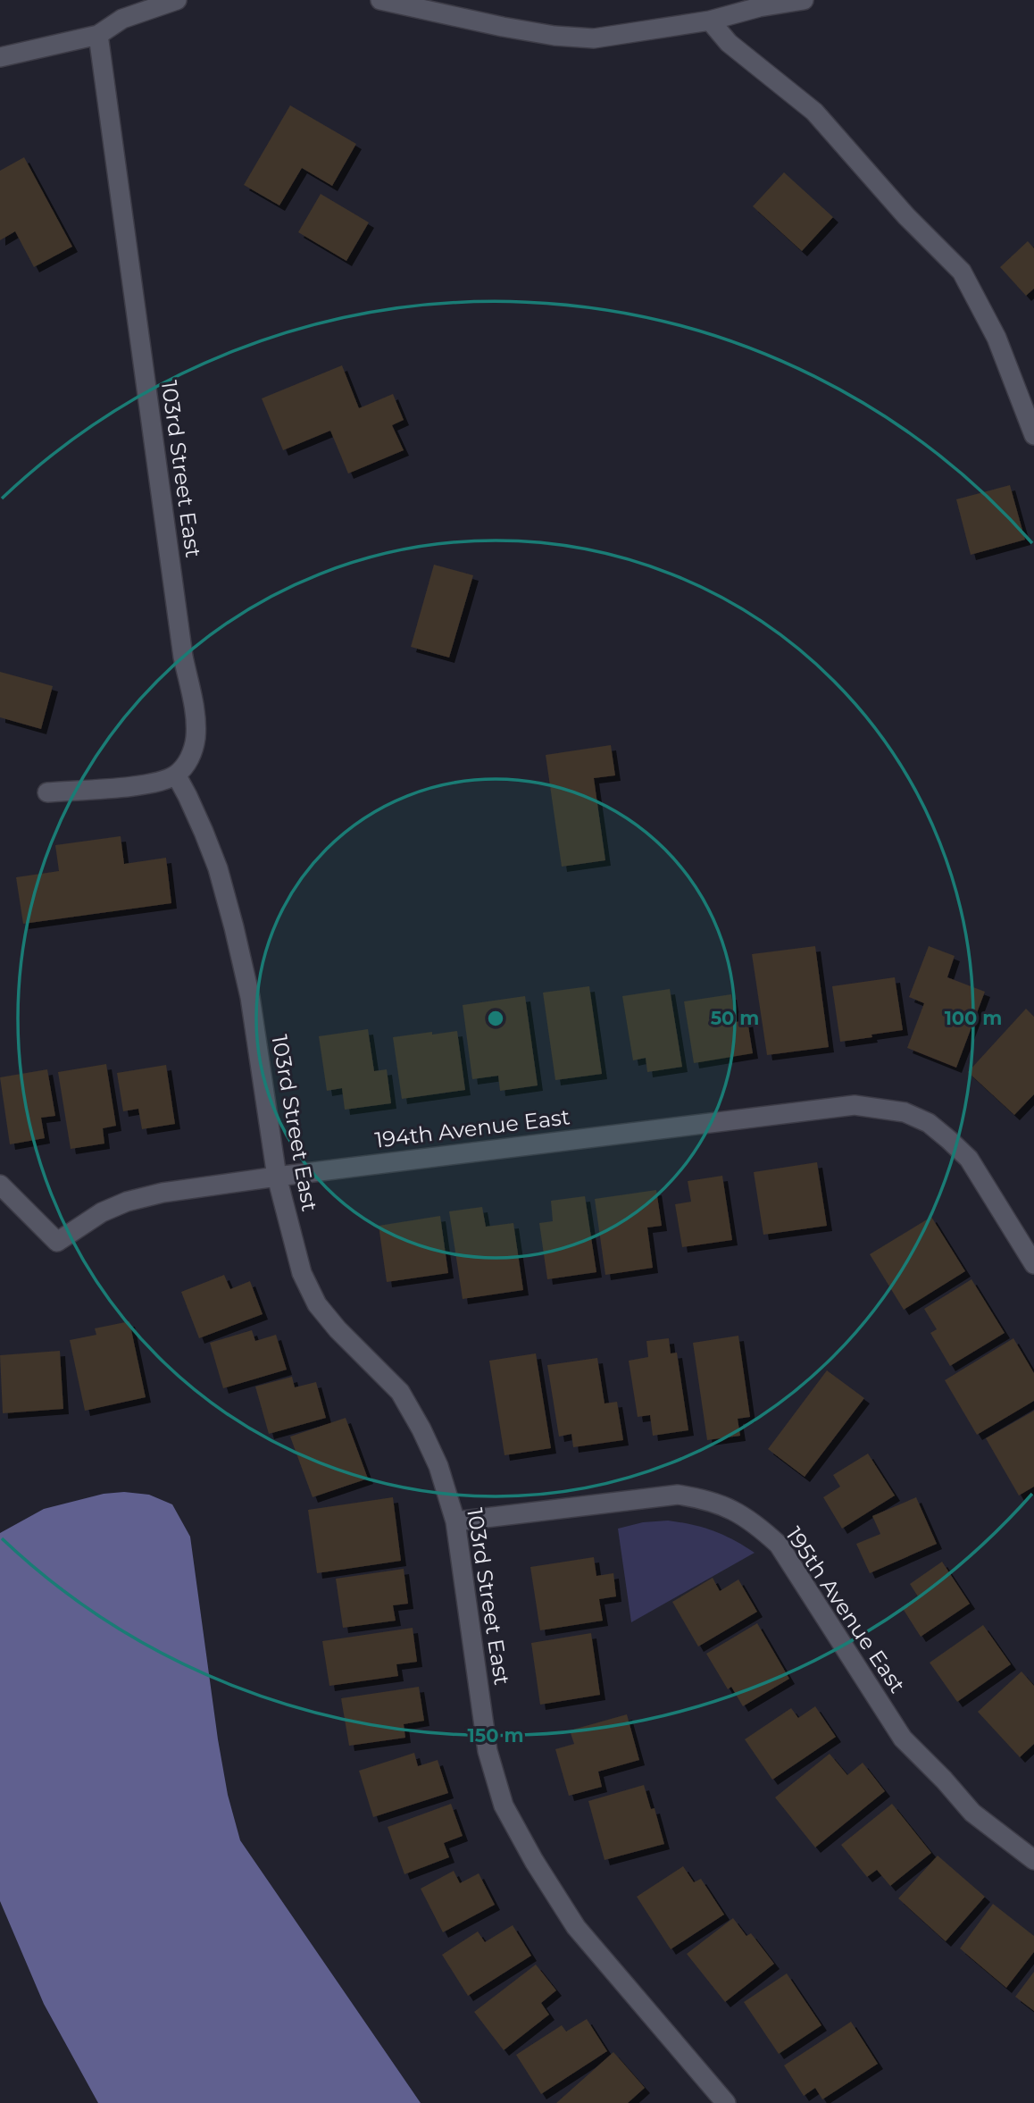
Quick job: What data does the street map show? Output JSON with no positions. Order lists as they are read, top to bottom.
{
  "streets": {
    "street": ["103rd Street East", "194th Avenue East", "195th Avenue East"]
  },
  "crossings": [
    ["103rd Street East", "194th Avenue East"],
    ["103rd Street East", "195th Avenue East"]
  ],
  "rings": ["50 m", "100 m", "150 m"]
}
